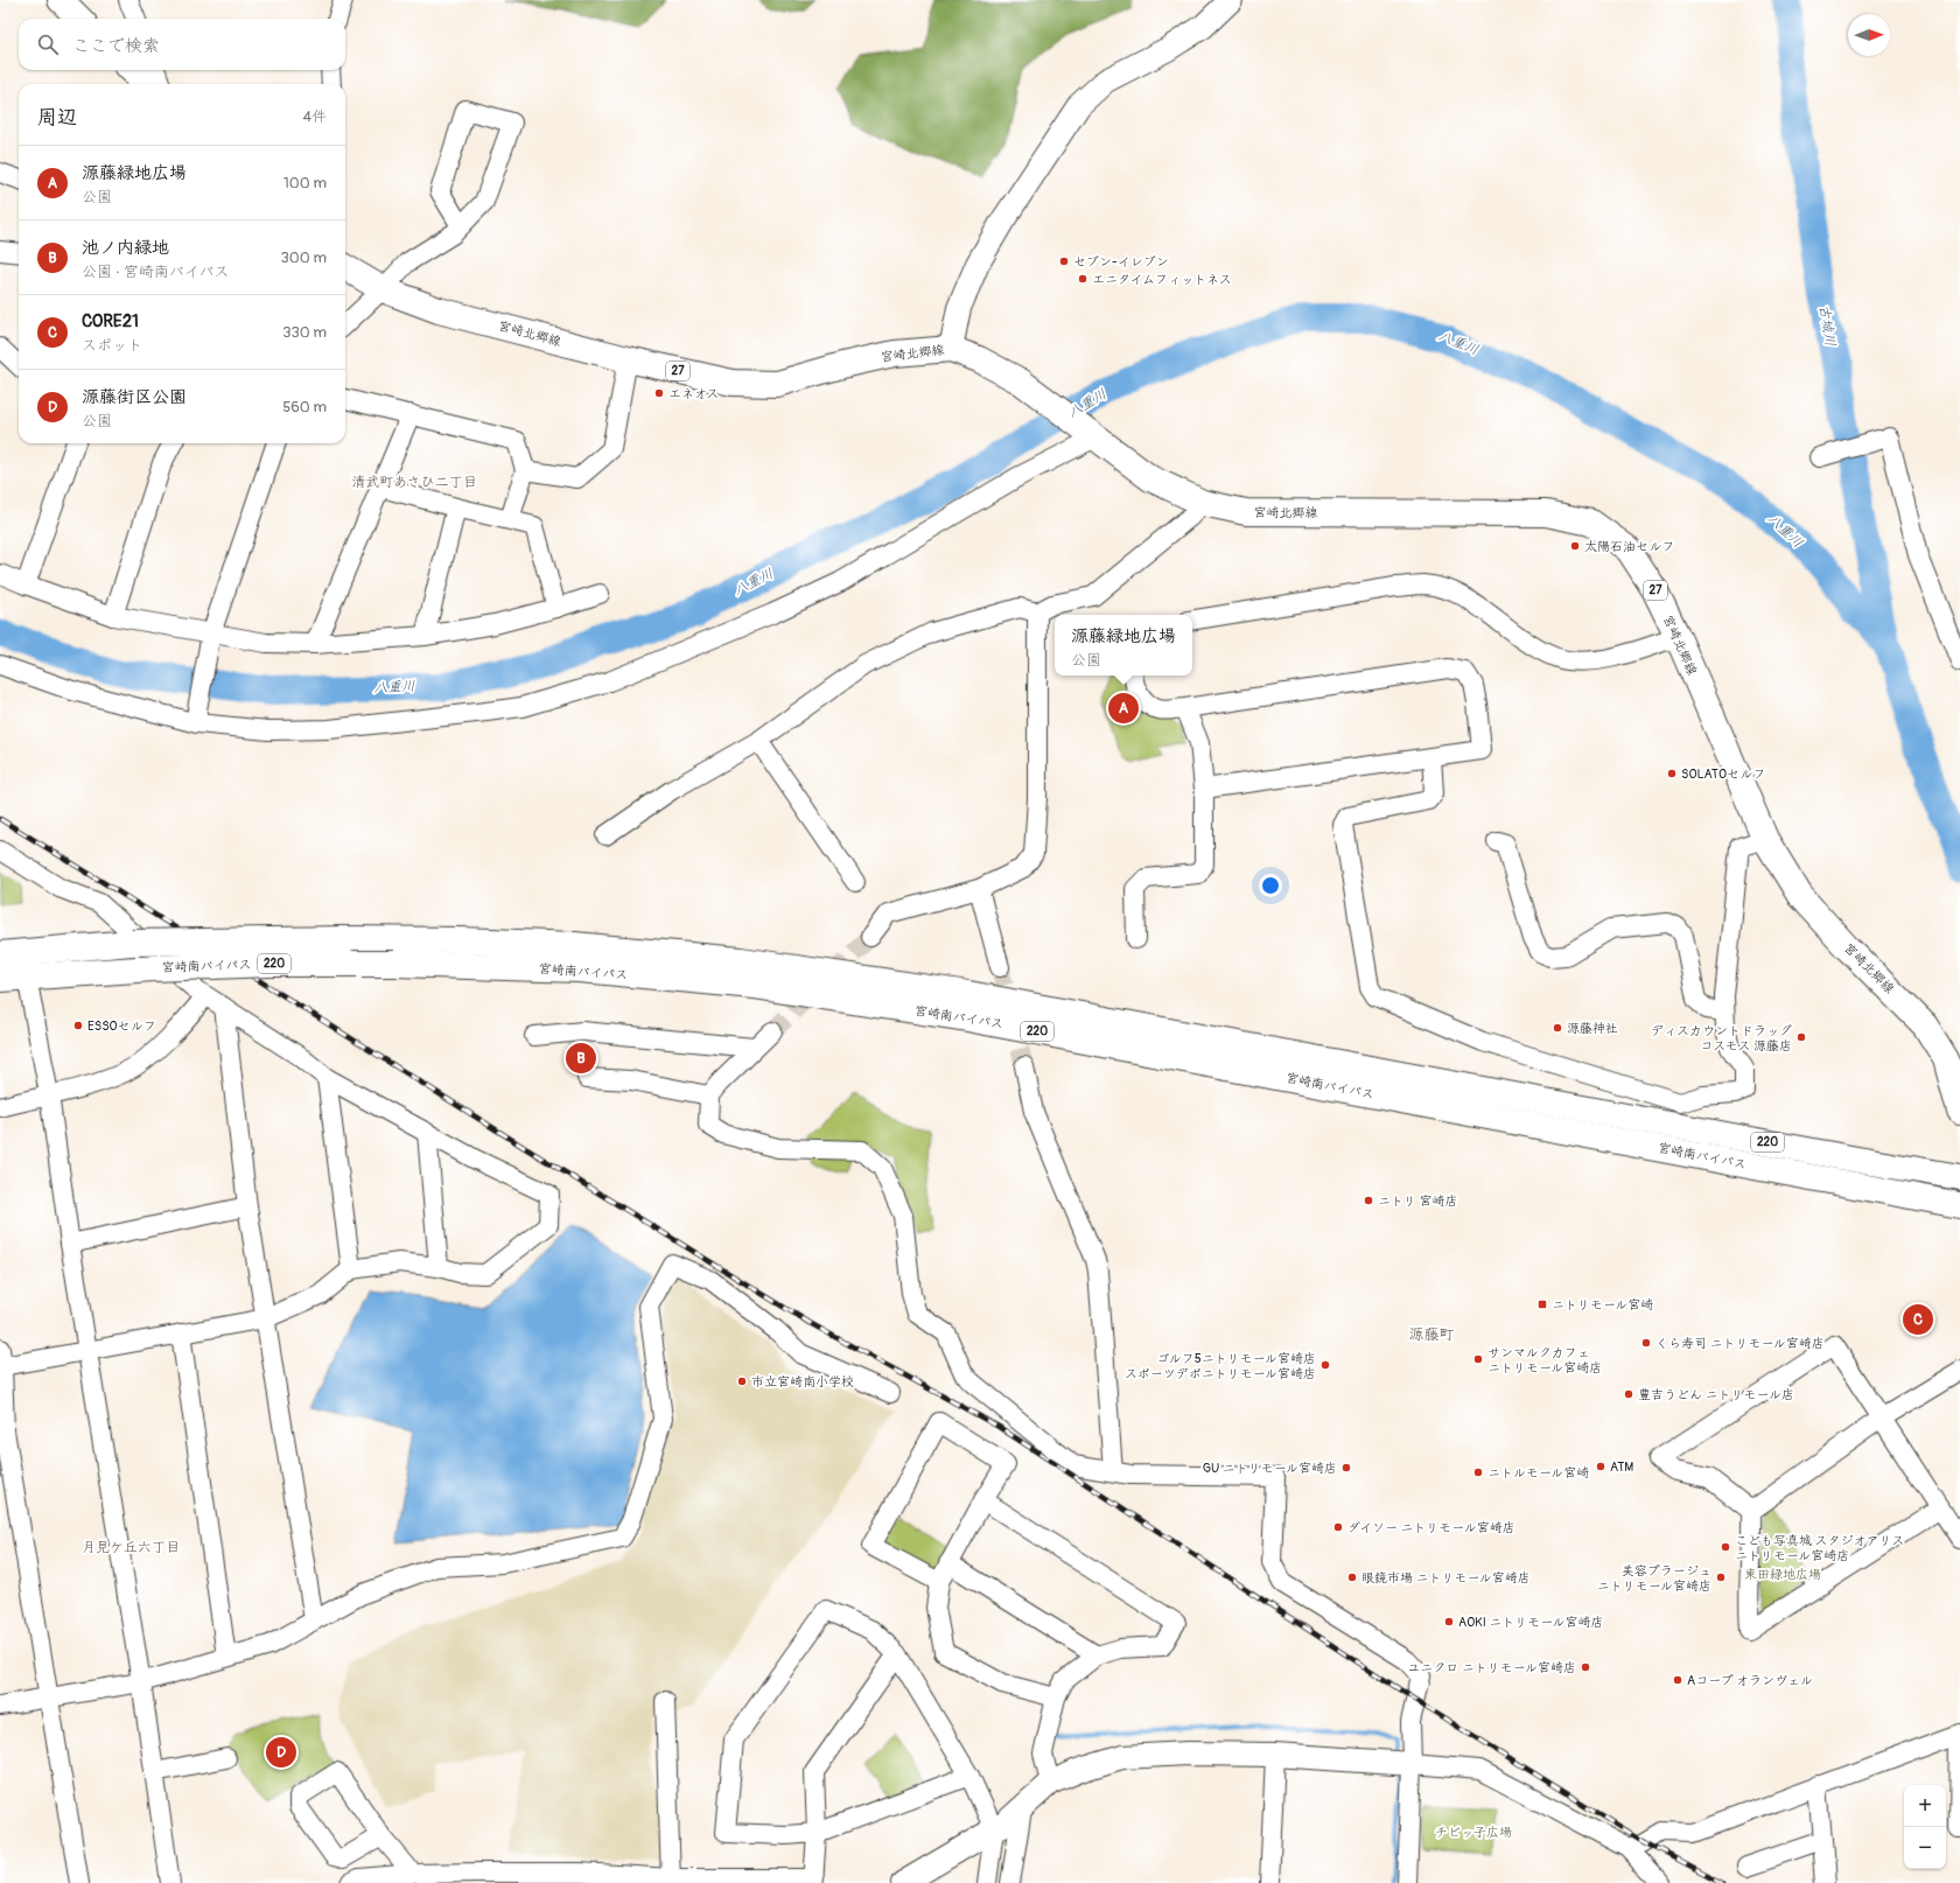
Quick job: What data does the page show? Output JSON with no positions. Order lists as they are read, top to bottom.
{
  "streets": {
    "main road": [
      "宮崎北郷線",
      "27",
      "220",
      "宮崎南バイパス"
    ]
  },
  "districts": ["清武町あさひ二丁目", "源藤町", "月見ケ丘六丁目"],
  "water": ["古城川", "八重川"],
  "parks": ["東田緑地広場", "チビッ子広場"],
  "places": {
    "other": [
      "セブン-イレブン",
      "エニタイムフィットネス",
      "エネオス",
      "太陽石油セルフ",
      "SOLATOセルフ",
      "ESSOセルフ",
      "源藤神社",
      "ディスカウントドラッグ コスモス 源藤店",
      "ニトリ 宮崎店",
      "くら寿司 ニトリモール宮崎店",
      "サンマルクカフェ ニトリモール宮崎店",
      "ゴルフ5ニトリモール宮崎店 スポーツデポニトリモール宮崎店",
      "市立宮崎南小学校",
      "豊吉うどん ニトリモール店",
      "ATM",
      "GU ニトリモール宮崎店",
      "ニトルモール宮崎",
      "ダイソー ニトリモール宮崎店",
      "こども写真城 スタジオアリス ニトリモール宮崎店",
      "眼鏡市場 ニトリモール宮崎店",
      "美容プラージュ ニトリモール宮崎店",
      "AOKI ニトリモール宮崎店",
      "ユニクロ ニトリモール宮崎店",
      "Aコープ オランヴェル"
    ],
    "transit": ["ニトリモール宮崎"]
  },
  "north": "right",
  "page": {
    "search": "ここで検索",
    "heading": ["周辺", "4件"],
    "list": [
      {
        "mark": "A",
        "name": "源藤緑地広場",
        "note": "公園",
        "value": "100 m"
      },
      {
        "mark": "B",
        "name": "池ノ内緑地",
        "note": "公園 · 宮崎南バイパス",
        "value": "300 m"
      },
      {
        "mark": "C",
        "name": "CORE21",
        "note": "スポット",
        "value": "330 m"
      },
      {
        "mark": "D",
        "name": "源藤街区公園",
        "note": "公園",
        "value": "560 m"
      }
    ],
    "popup": ["源藤緑地広場", "公園"],
    "pins": [
      "A",
      "B",
      "C",
      "D"
    ],
    "map_buttons": ["+", "−"]
  }
}
